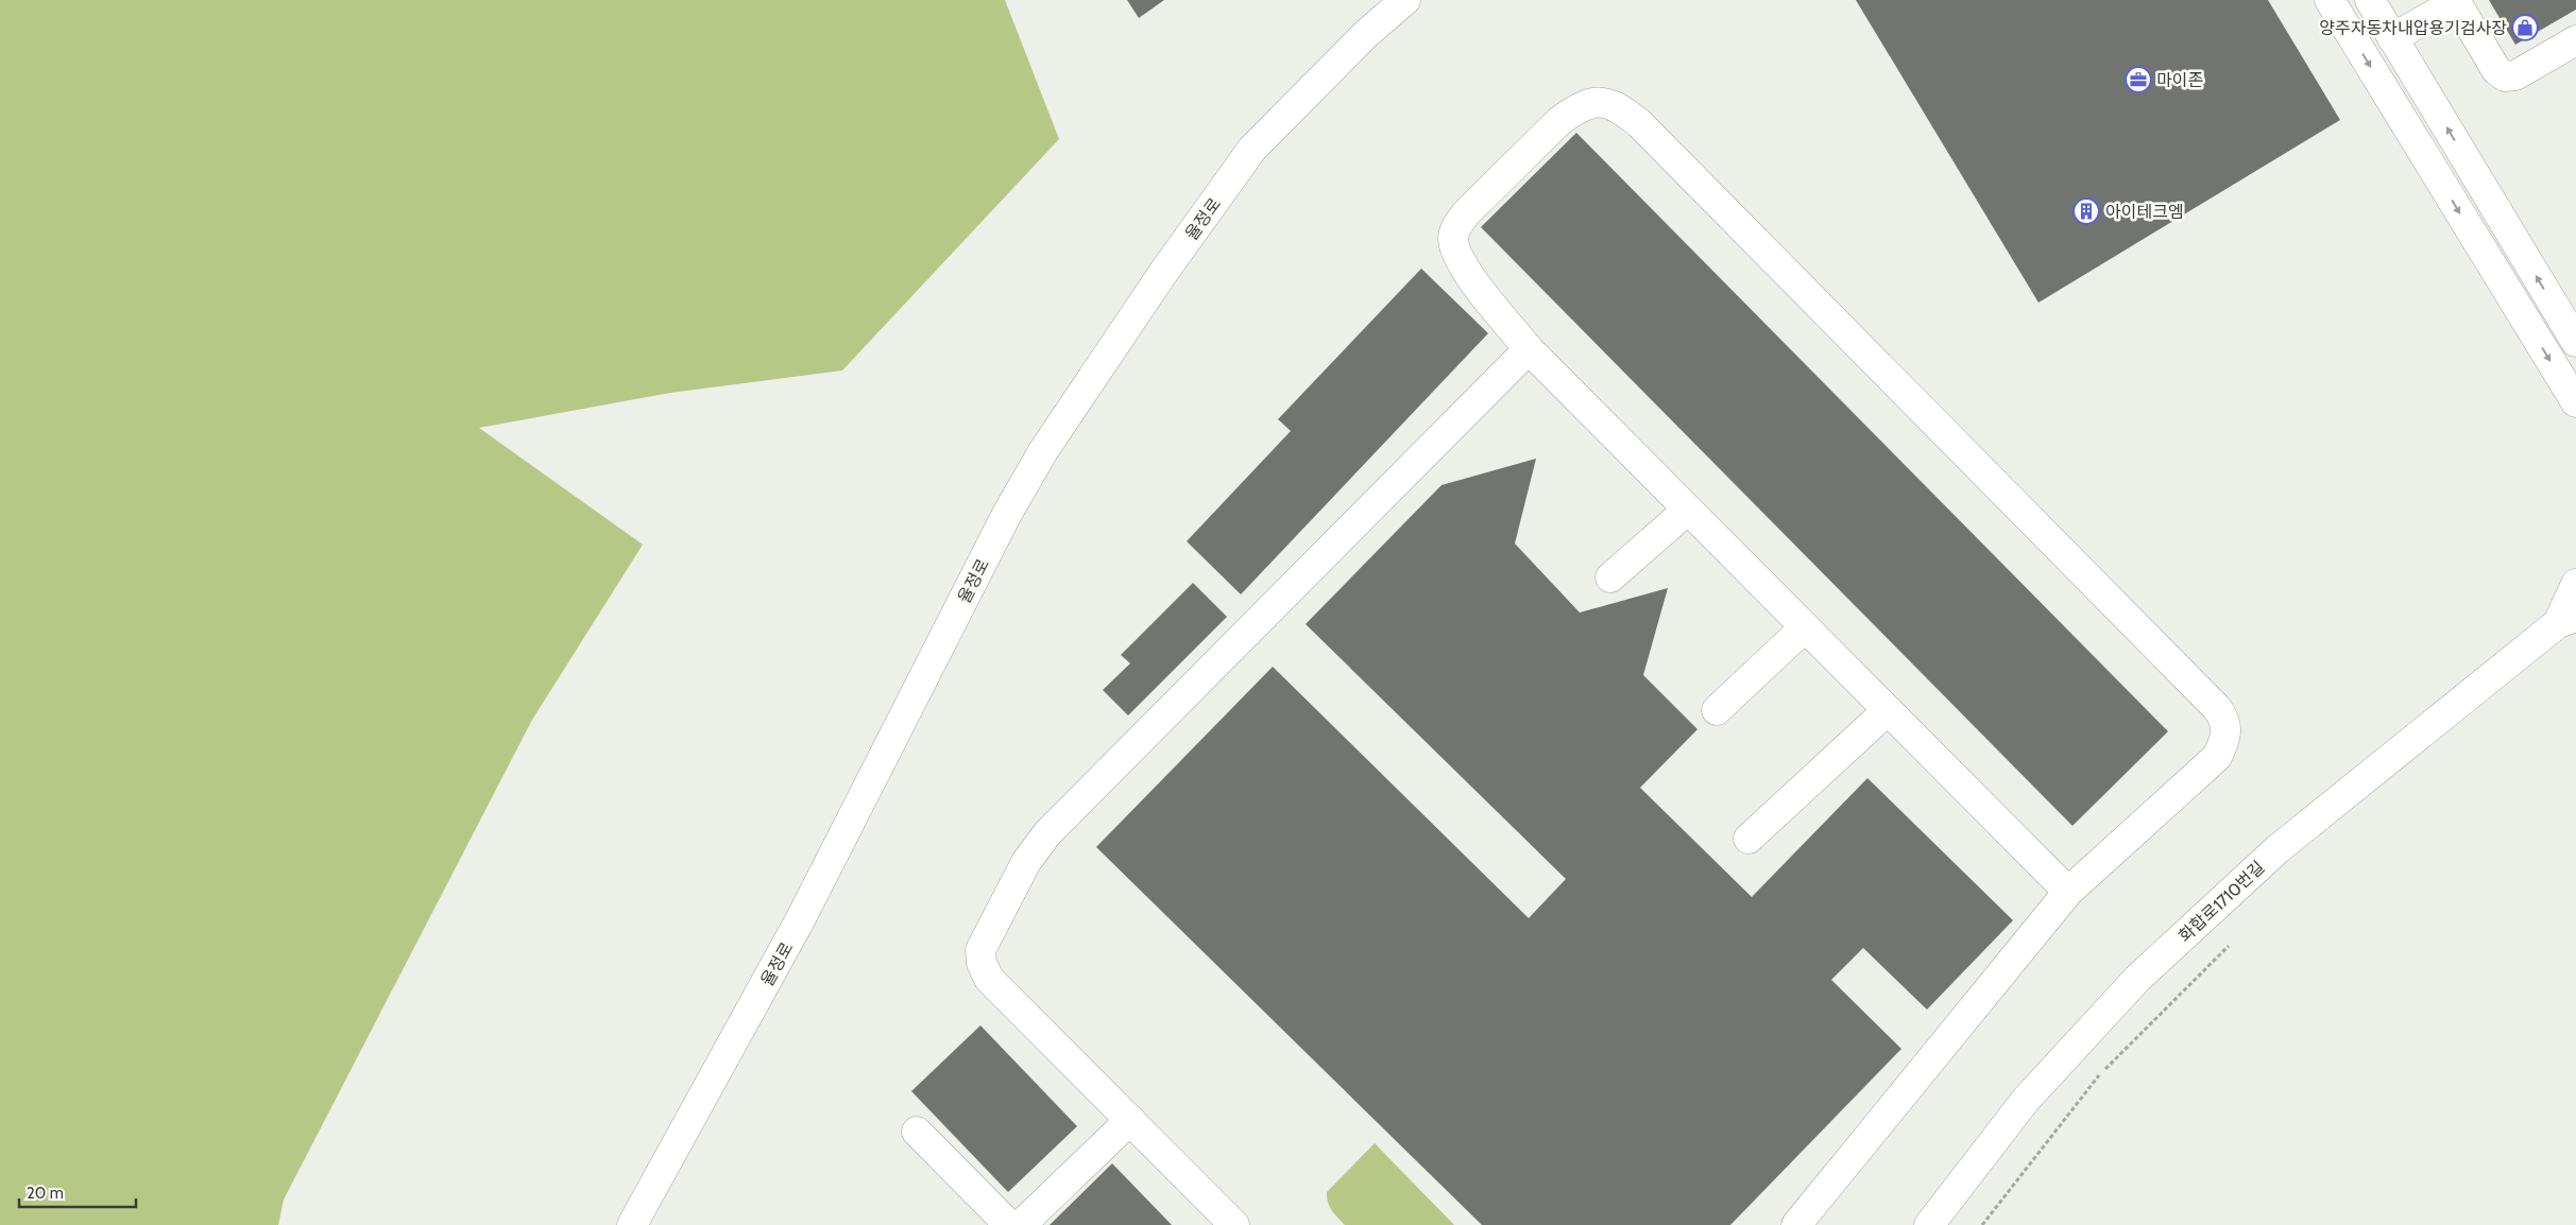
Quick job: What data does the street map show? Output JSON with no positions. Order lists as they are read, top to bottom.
{
  "streets": {
    "street": ["율정로", "화합로1710번길"]
  },
  "places": {
    "shop": ["양주자동차내압용기검사장"],
    "office": ["마이존"],
    "building": ["아이테크엠"]
  },
  "scale_bar": "20 m"
}
